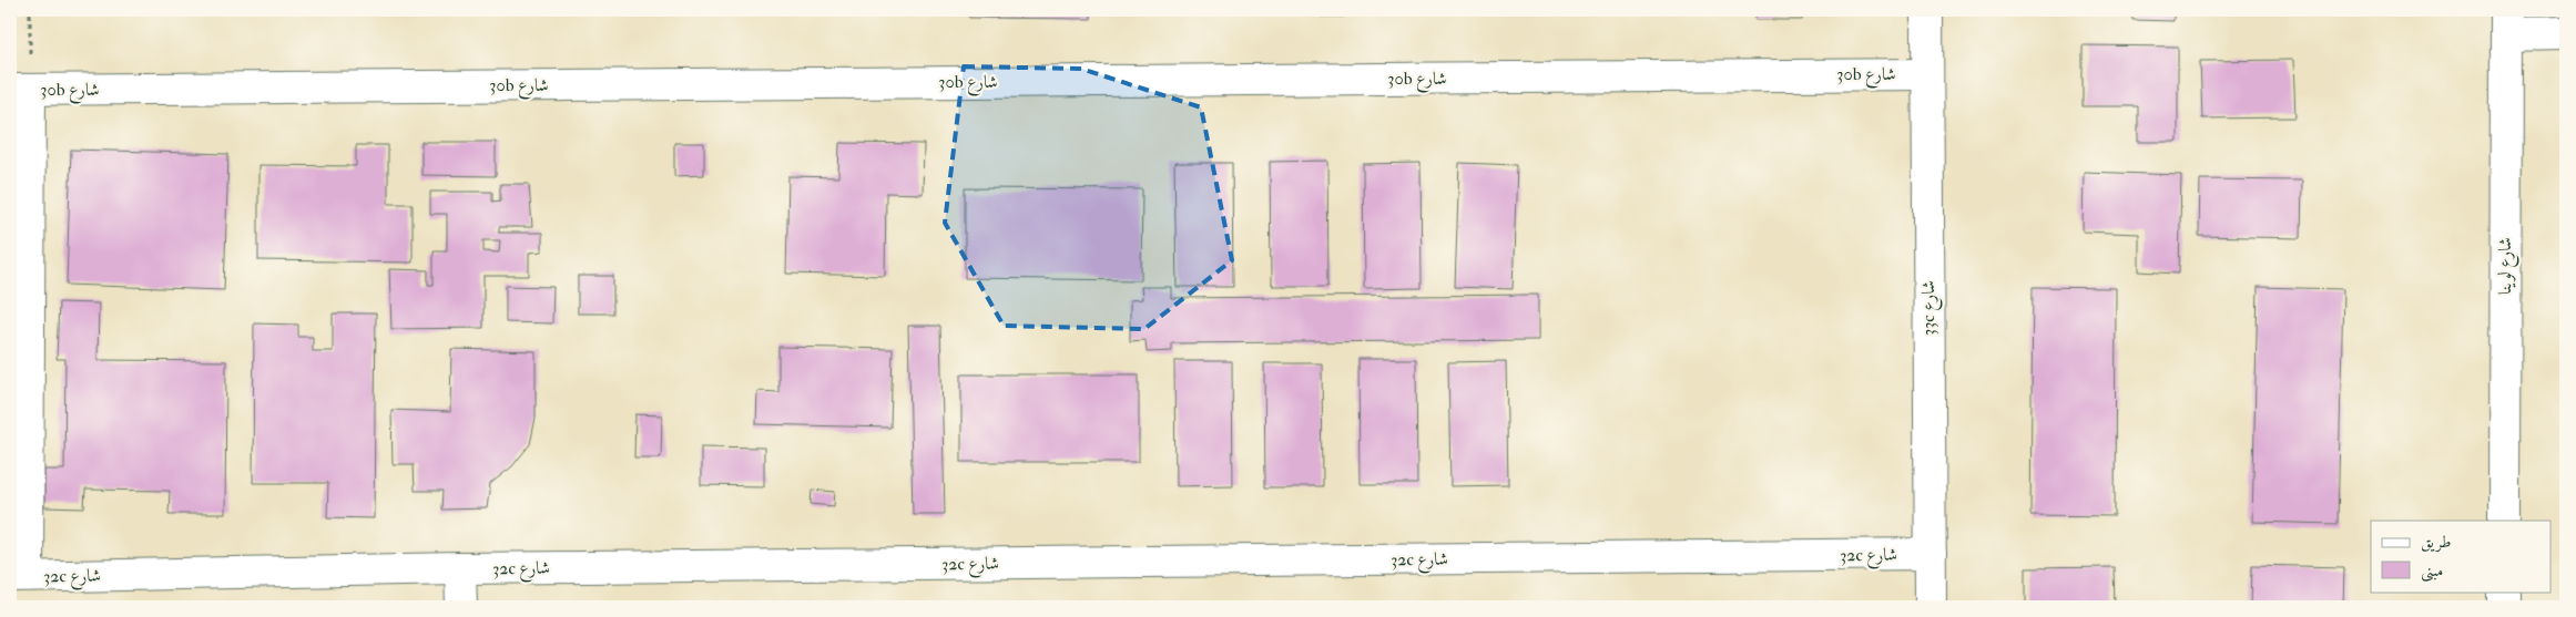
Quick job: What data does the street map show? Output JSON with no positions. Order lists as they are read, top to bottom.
{
  "streets": {
    "street": [
      "30b شارع",
      "شارع لوينا",
      "33c شارع",
      "32c شارع"
    ]
  },
  "crossings": [
    ["30b شارع", "33c شارع"],
    ["33c شارع", "32c شارع"]
  ],
  "legend": ["طريق", "مبنى"]
}
